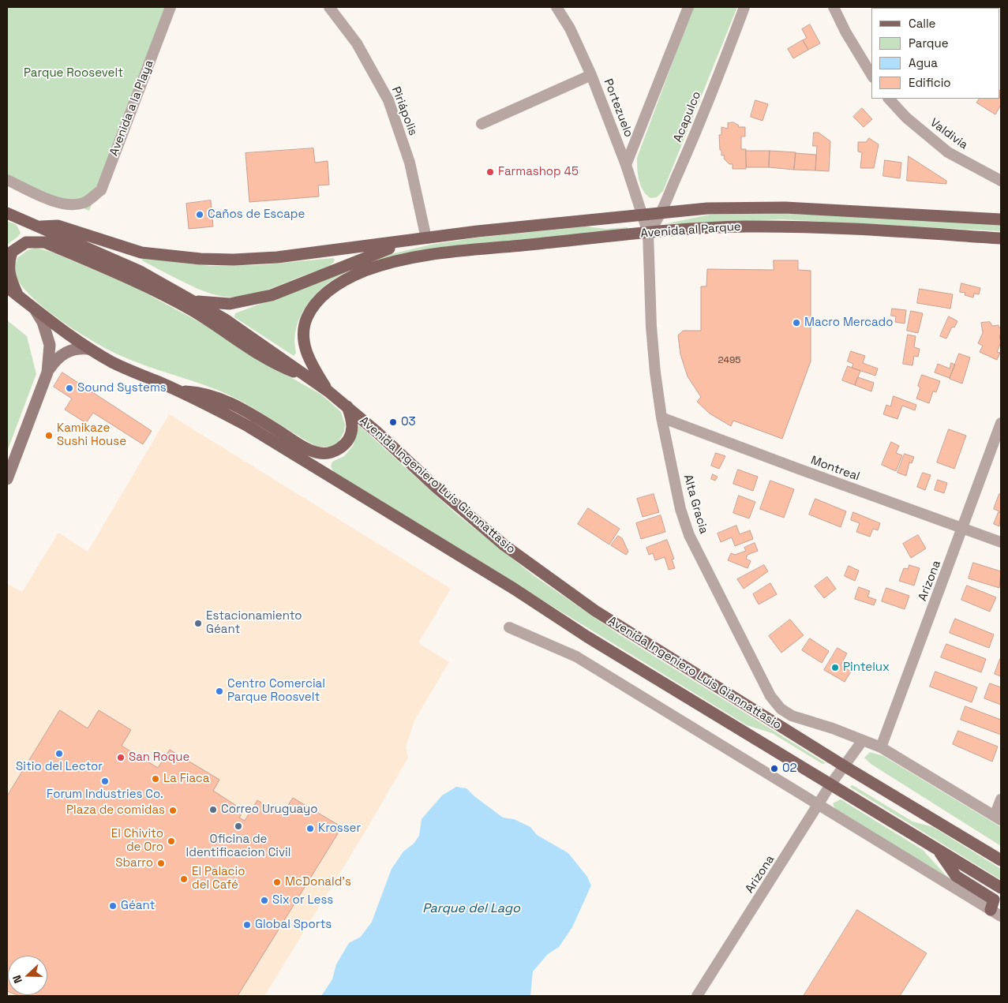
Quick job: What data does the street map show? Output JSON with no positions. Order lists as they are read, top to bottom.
{
  "streets": {
    "main road": ["Avenida al Parque", "Avenida Ingeniero Luis Giannattasio"],
    "street": [
      "Avenida a la Playa",
      "Portezuelo",
      "Piriápolis",
      "Acapulco",
      "Valdivia",
      "Montreal",
      "Alta Gracia",
      "Arizona"
    ]
  },
  "crossings": [
    ["Portezuelo", "Acapulco"],
    ["Portezuelo", "Avenida al Parque"],
    ["Portezuelo", "Alta Gracia"],
    ["Piriápolis", "Avenida al Parque"],
    ["Acapulco", "Avenida al Parque"],
    ["Acapulco", "Alta Gracia"],
    ["Avenida al Parque", "Avenida Ingeniero Luis Giannattasio"],
    ["Avenida al Parque", "Alta Gracia"],
    ["Montreal", "Alta Gracia"],
    ["Montreal", "Arizona"],
    ["Avenida Ingeniero Luis Giannattasio", "Arizona"],
    ["Alta Gracia", "Arizona"]
  ],
  "water": ["Parque del Lago"],
  "parks": ["Parque Roosevelt"],
  "places": [
    "Farmashop 45",
    "Caños de Escape",
    "Macro Mercado",
    "Sound Systems",
    "03",
    "Kamikaze Sushi House",
    "Estacionamiento Géant",
    "Pintelux",
    "Centro Comercial Parque Roosvelt",
    "Sitio del Lector",
    "San Roque",
    "02",
    "La Fiaca",
    "Forum Industries Co.",
    "Correo Uruguayo",
    "Plaza de comidas",
    "Oficina de Identificacion Civil",
    "Krosser",
    "El Chivito de Oro",
    "Sbarro",
    "El Palacio del Café",
    "McDonald's",
    "Six or Less",
    "Géant",
    "Global Sports"
  ],
  "house_numbers": ["2495"],
  "legend": [
    "Calle",
    "Parque",
    "Agua",
    "Edificio"
  ],
  "north": "left"
}
